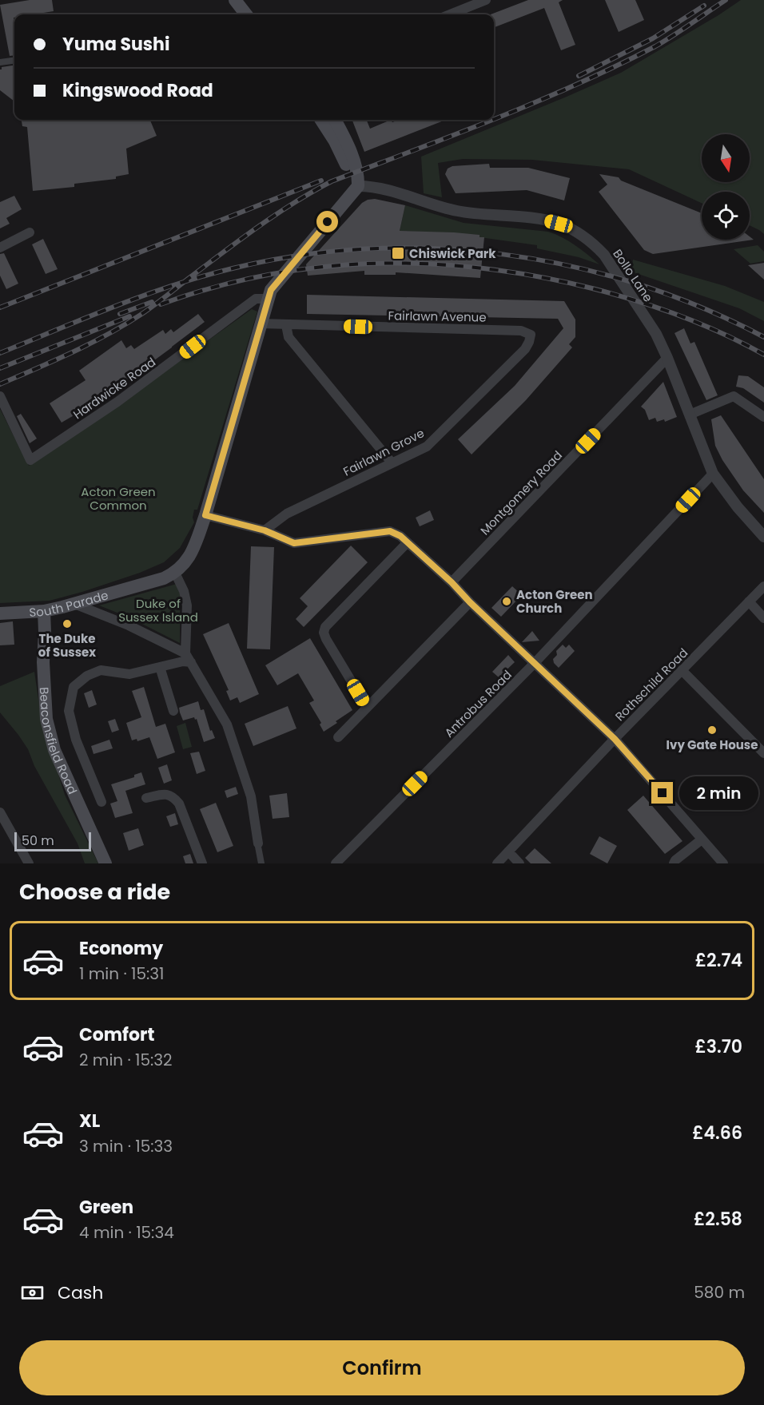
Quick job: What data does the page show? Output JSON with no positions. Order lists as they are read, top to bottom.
{
  "streets": {
    "main road": ["South Parade", "Beaconsfield Road"],
    "street": [
      "Bollo Lane",
      "Fairlawn Avenue",
      "Hardwicke Road",
      "Fairlawn Grove",
      "Montgomery Road",
      "Rothschild Road",
      "Antrobus Road"
    ]
  },
  "crossings": [
    ["Bollo Lane", "Montgomery Road"],
    ["Bollo Lane", "Antrobus Road"],
    ["Fairlawn Avenue", "Fairlawn Grove"],
    ["South Parade", "Beaconsfield Road"]
  ],
  "parks": ["Acton Green Common", "Duke of Sussex Island"],
  "places": {
    "transit": ["Chiswick Park"],
    "other": ["Acton Green Church", "The Duke of Sussex", "Ivy Gate House"]
  },
  "scale_bar": "50 m",
  "north": "bottom",
  "page": {
    "banner": ["Yuma Sushi", "Kingswood Road"],
    "bubble": "2 min",
    "scale": "50 m",
    "heading": "Choose a ride",
    "list": [
      {
        "name": "Economy",
        "note": "1 min · 15:31",
        "value": "£2.74"
      },
      {
        "name": "Comfort",
        "note": "2 min · 15:32",
        "value": "£3.70"
      },
      {
        "name": "XL",
        "note": "3 min · 15:33",
        "value": "£4.66"
      },
      {
        "name": "Green",
        "note": "4 min · 15:34",
        "value": "£2.58"
      }
    ],
    "pay": ["Cash", "580 m"],
    "buttons": "Confirm"
  }
}
